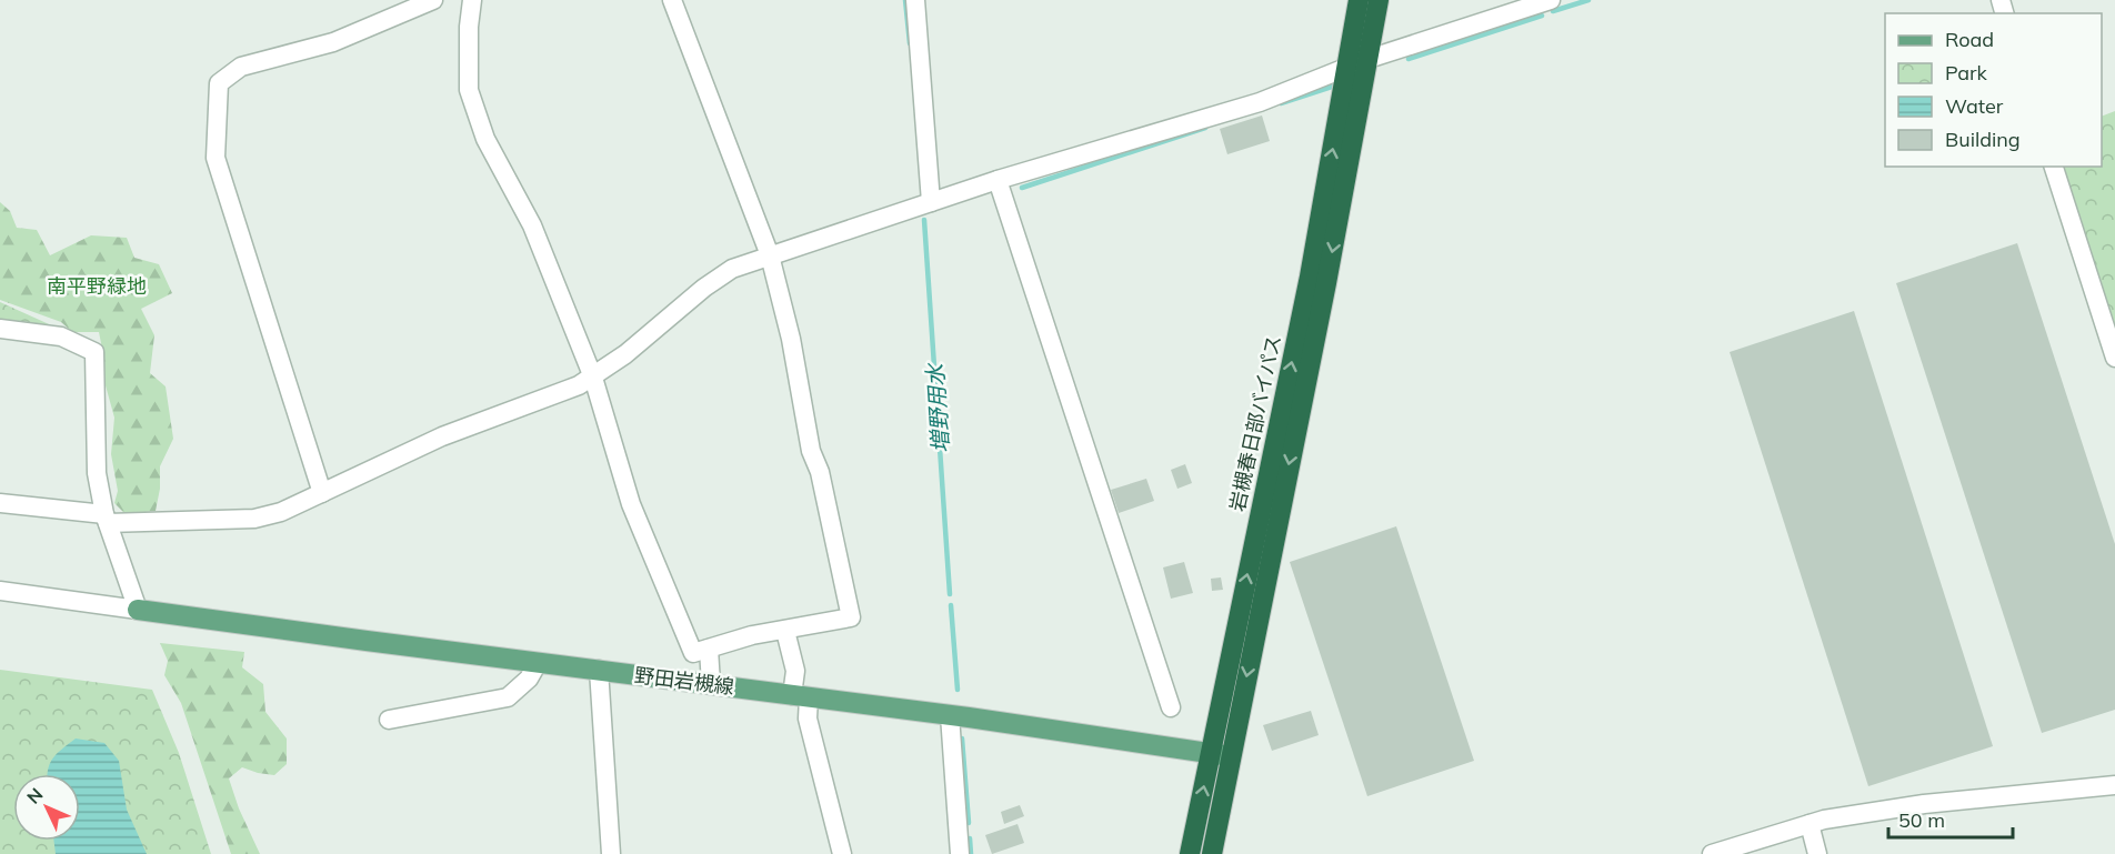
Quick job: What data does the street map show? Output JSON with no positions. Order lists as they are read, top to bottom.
{
  "streets": {
    "highway": ["岩槻春日部バイパス"],
    "main road": ["野田岩槻線"]
  },
  "crossings": [
    ["岩槻春日部バイパス", "野田岩槻線"]
  ],
  "water": ["増野用水"],
  "parks": ["南平野緑地"],
  "legend": [
    "Road",
    "Park",
    "Water",
    "Building"
  ],
  "scale_bar": "50 m",
  "north": "top left"
}
